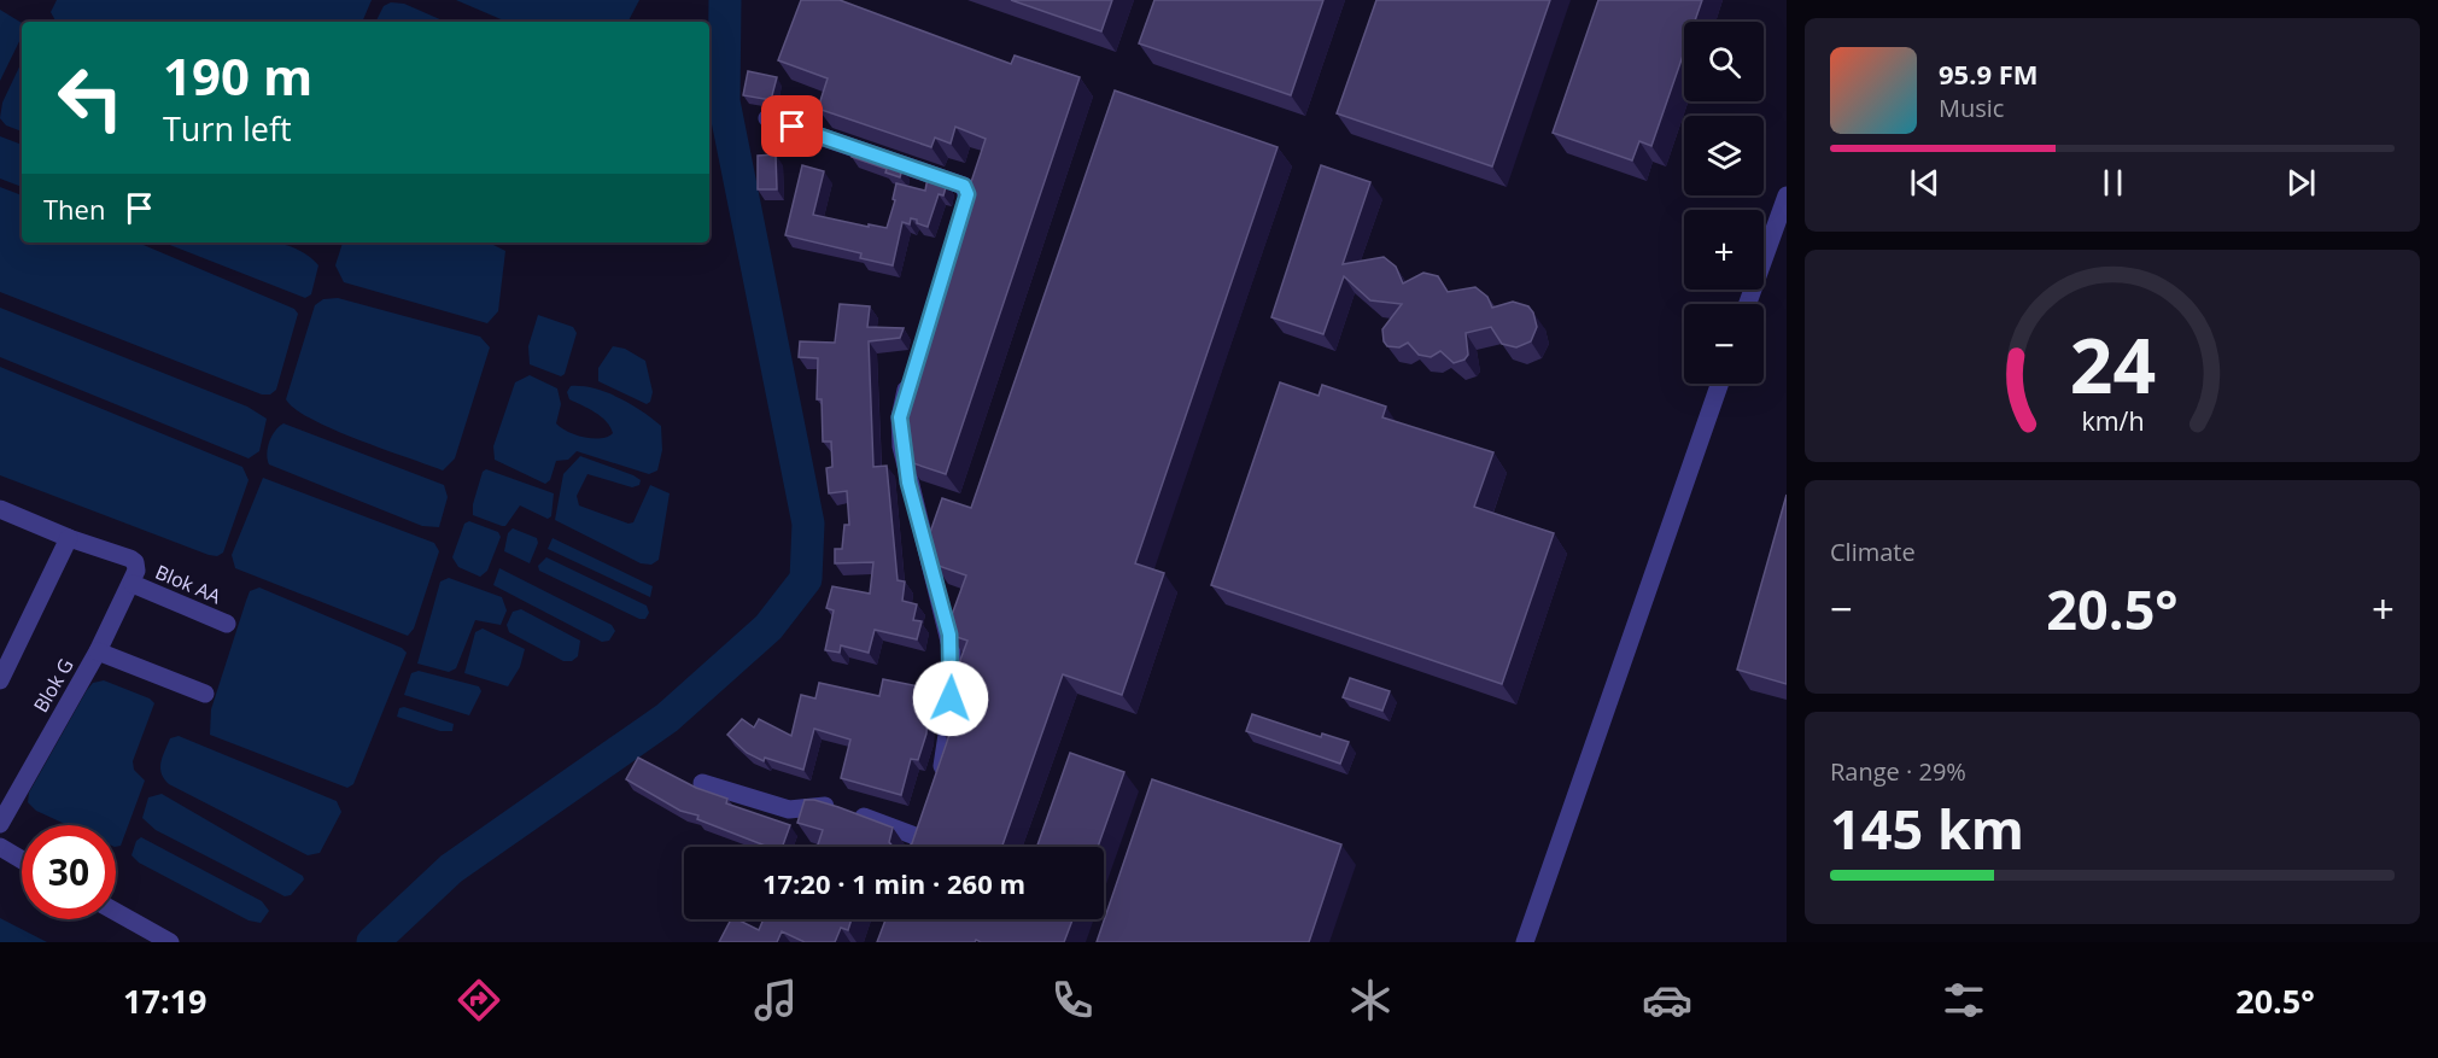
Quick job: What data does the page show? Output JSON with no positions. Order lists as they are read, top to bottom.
{
  "streets": {
    "street": ["Blok AA", "Blok G"]
  },
  "crossings": [
    ["Blok AA", "Blok G"]
  ],
  "page": {
    "map_buttons": ["+", "−"],
    "turn": ["190 m", "Turn left"],
    "song": ["95.9 FM", "Music"],
    "then": "Then",
    "tile": [
      "Climate",
      ["Range · 29%", "145 km"]
    ],
    "heat": ["−", "20.5°", "+"],
    "limit": "30",
    "trip": "17:20 · 1 min · 260 m",
    "tabs": ["17:19", "20.5°"],
    "gauge": ["24", "km/h"]
  }
}
